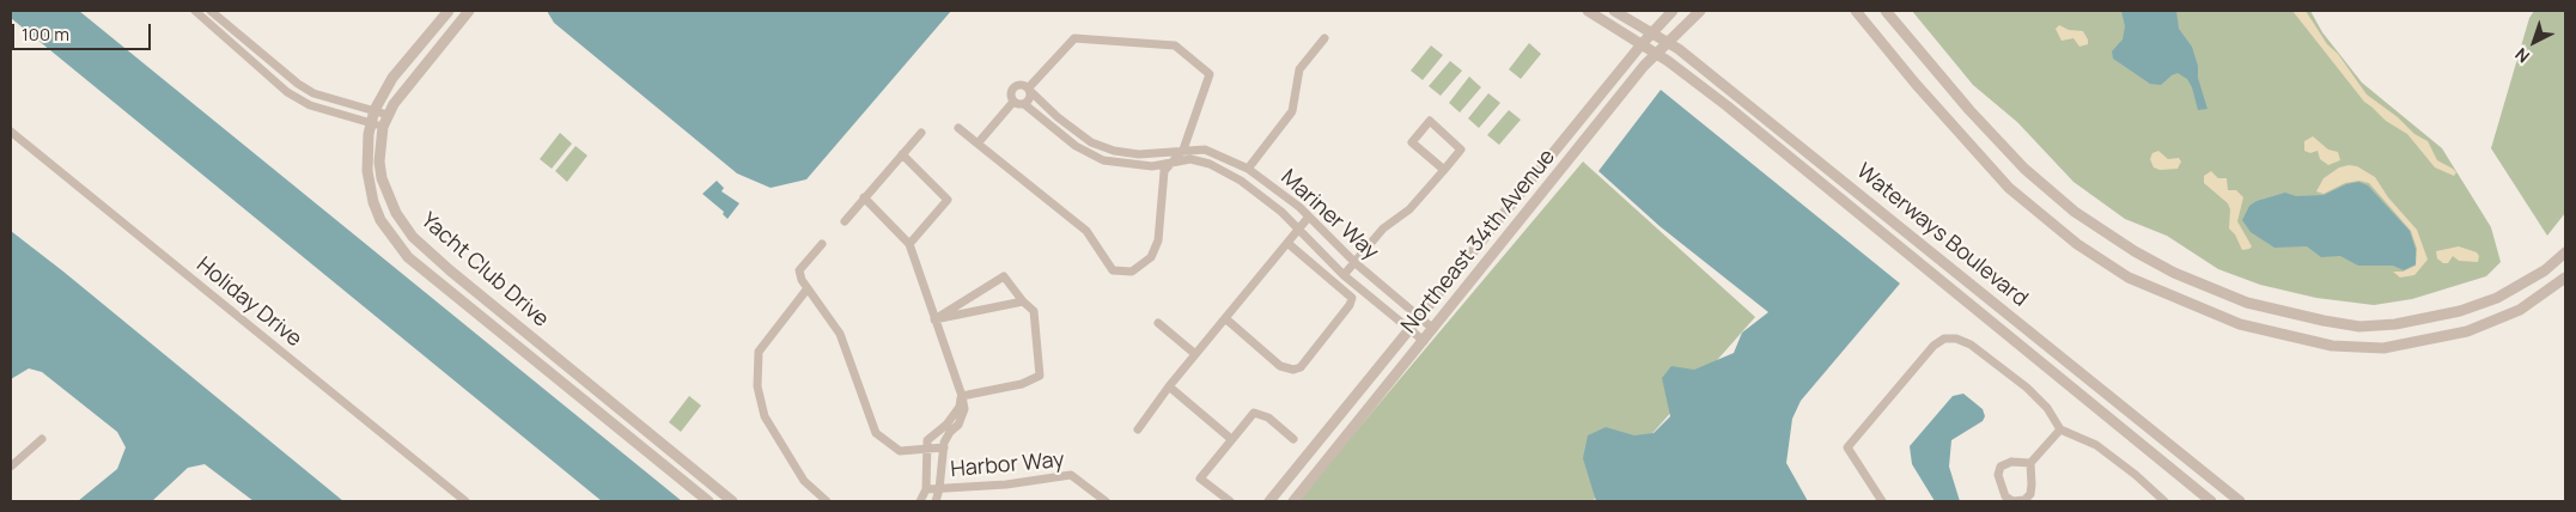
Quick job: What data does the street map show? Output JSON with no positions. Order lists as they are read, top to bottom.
{
  "streets": {
    "street": [
      "Mariner Way",
      "Waterways Boulevard",
      "Northeast 34th Avenue",
      "Yacht Club Drive",
      "Holiday Drive",
      "Harbor Way"
    ]
  },
  "crossings": [
    ["Mariner Way", "Northeast 34th Avenue"],
    ["Waterways Boulevard", "Northeast 34th Avenue"]
  ],
  "scale_bar": "100 m",
  "north": "bottom left"
}
